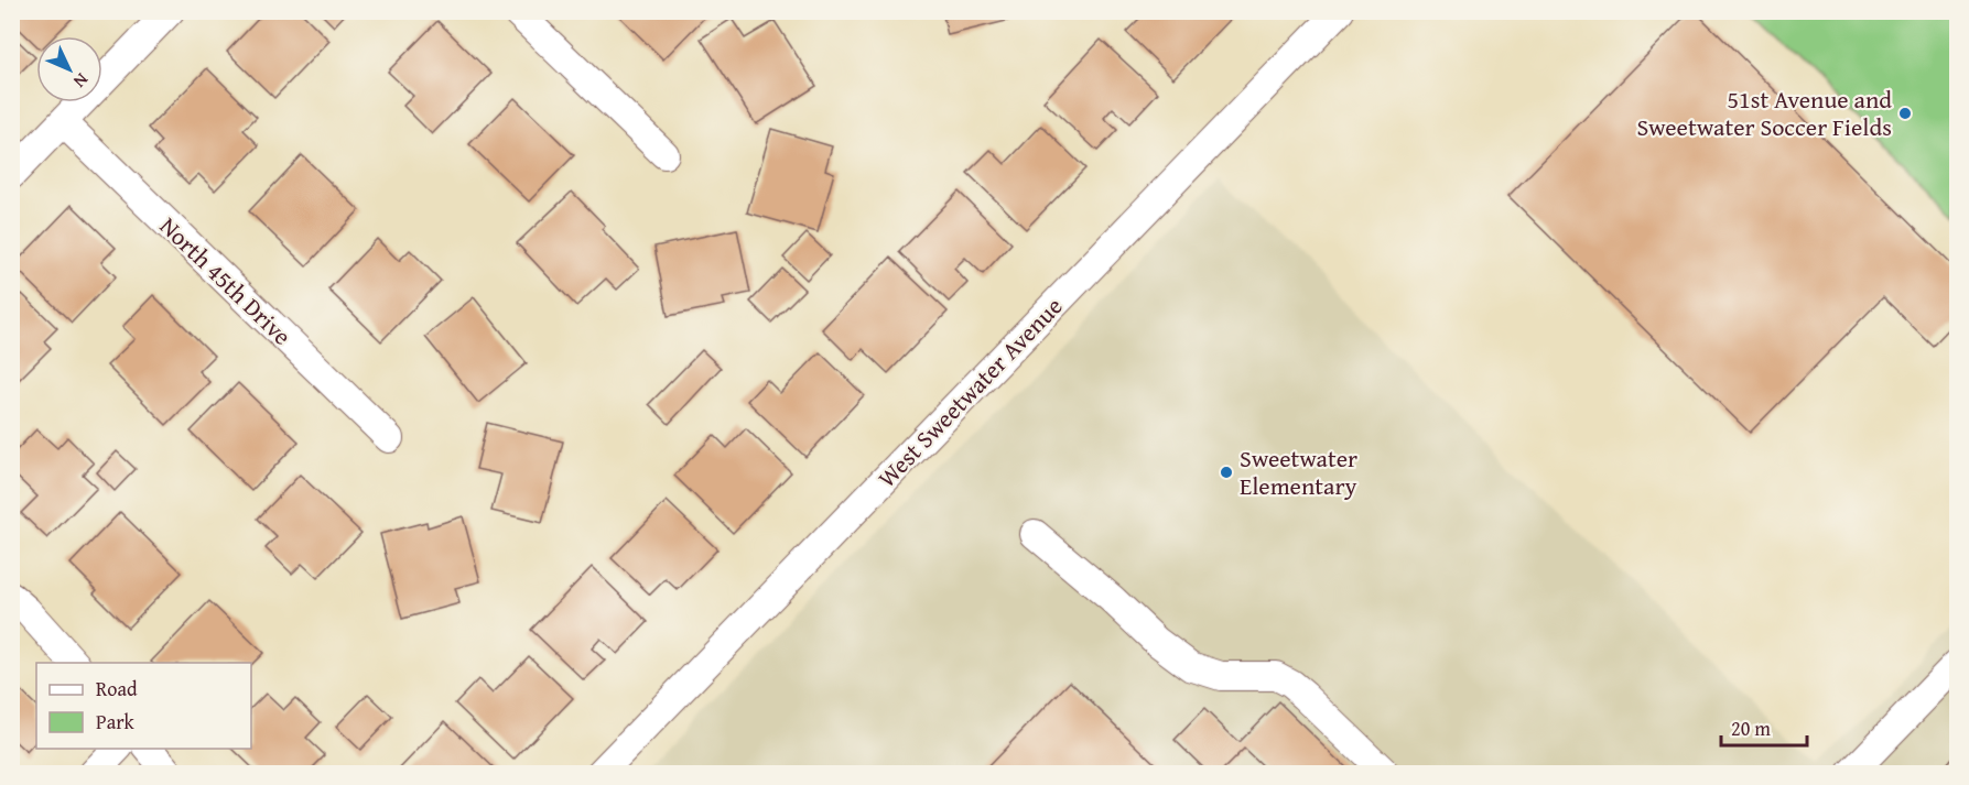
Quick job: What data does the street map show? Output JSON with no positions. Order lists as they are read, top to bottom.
{
  "streets": {
    "street": ["North 45th Drive", "West Sweetwater Avenue"]
  },
  "places": ["51st Avenue and Sweetwater Soccer Fields", "Sweetwater Elementary"],
  "legend": ["Road", "Park"],
  "scale_bar": "20 m",
  "north": "bottom right"
}
